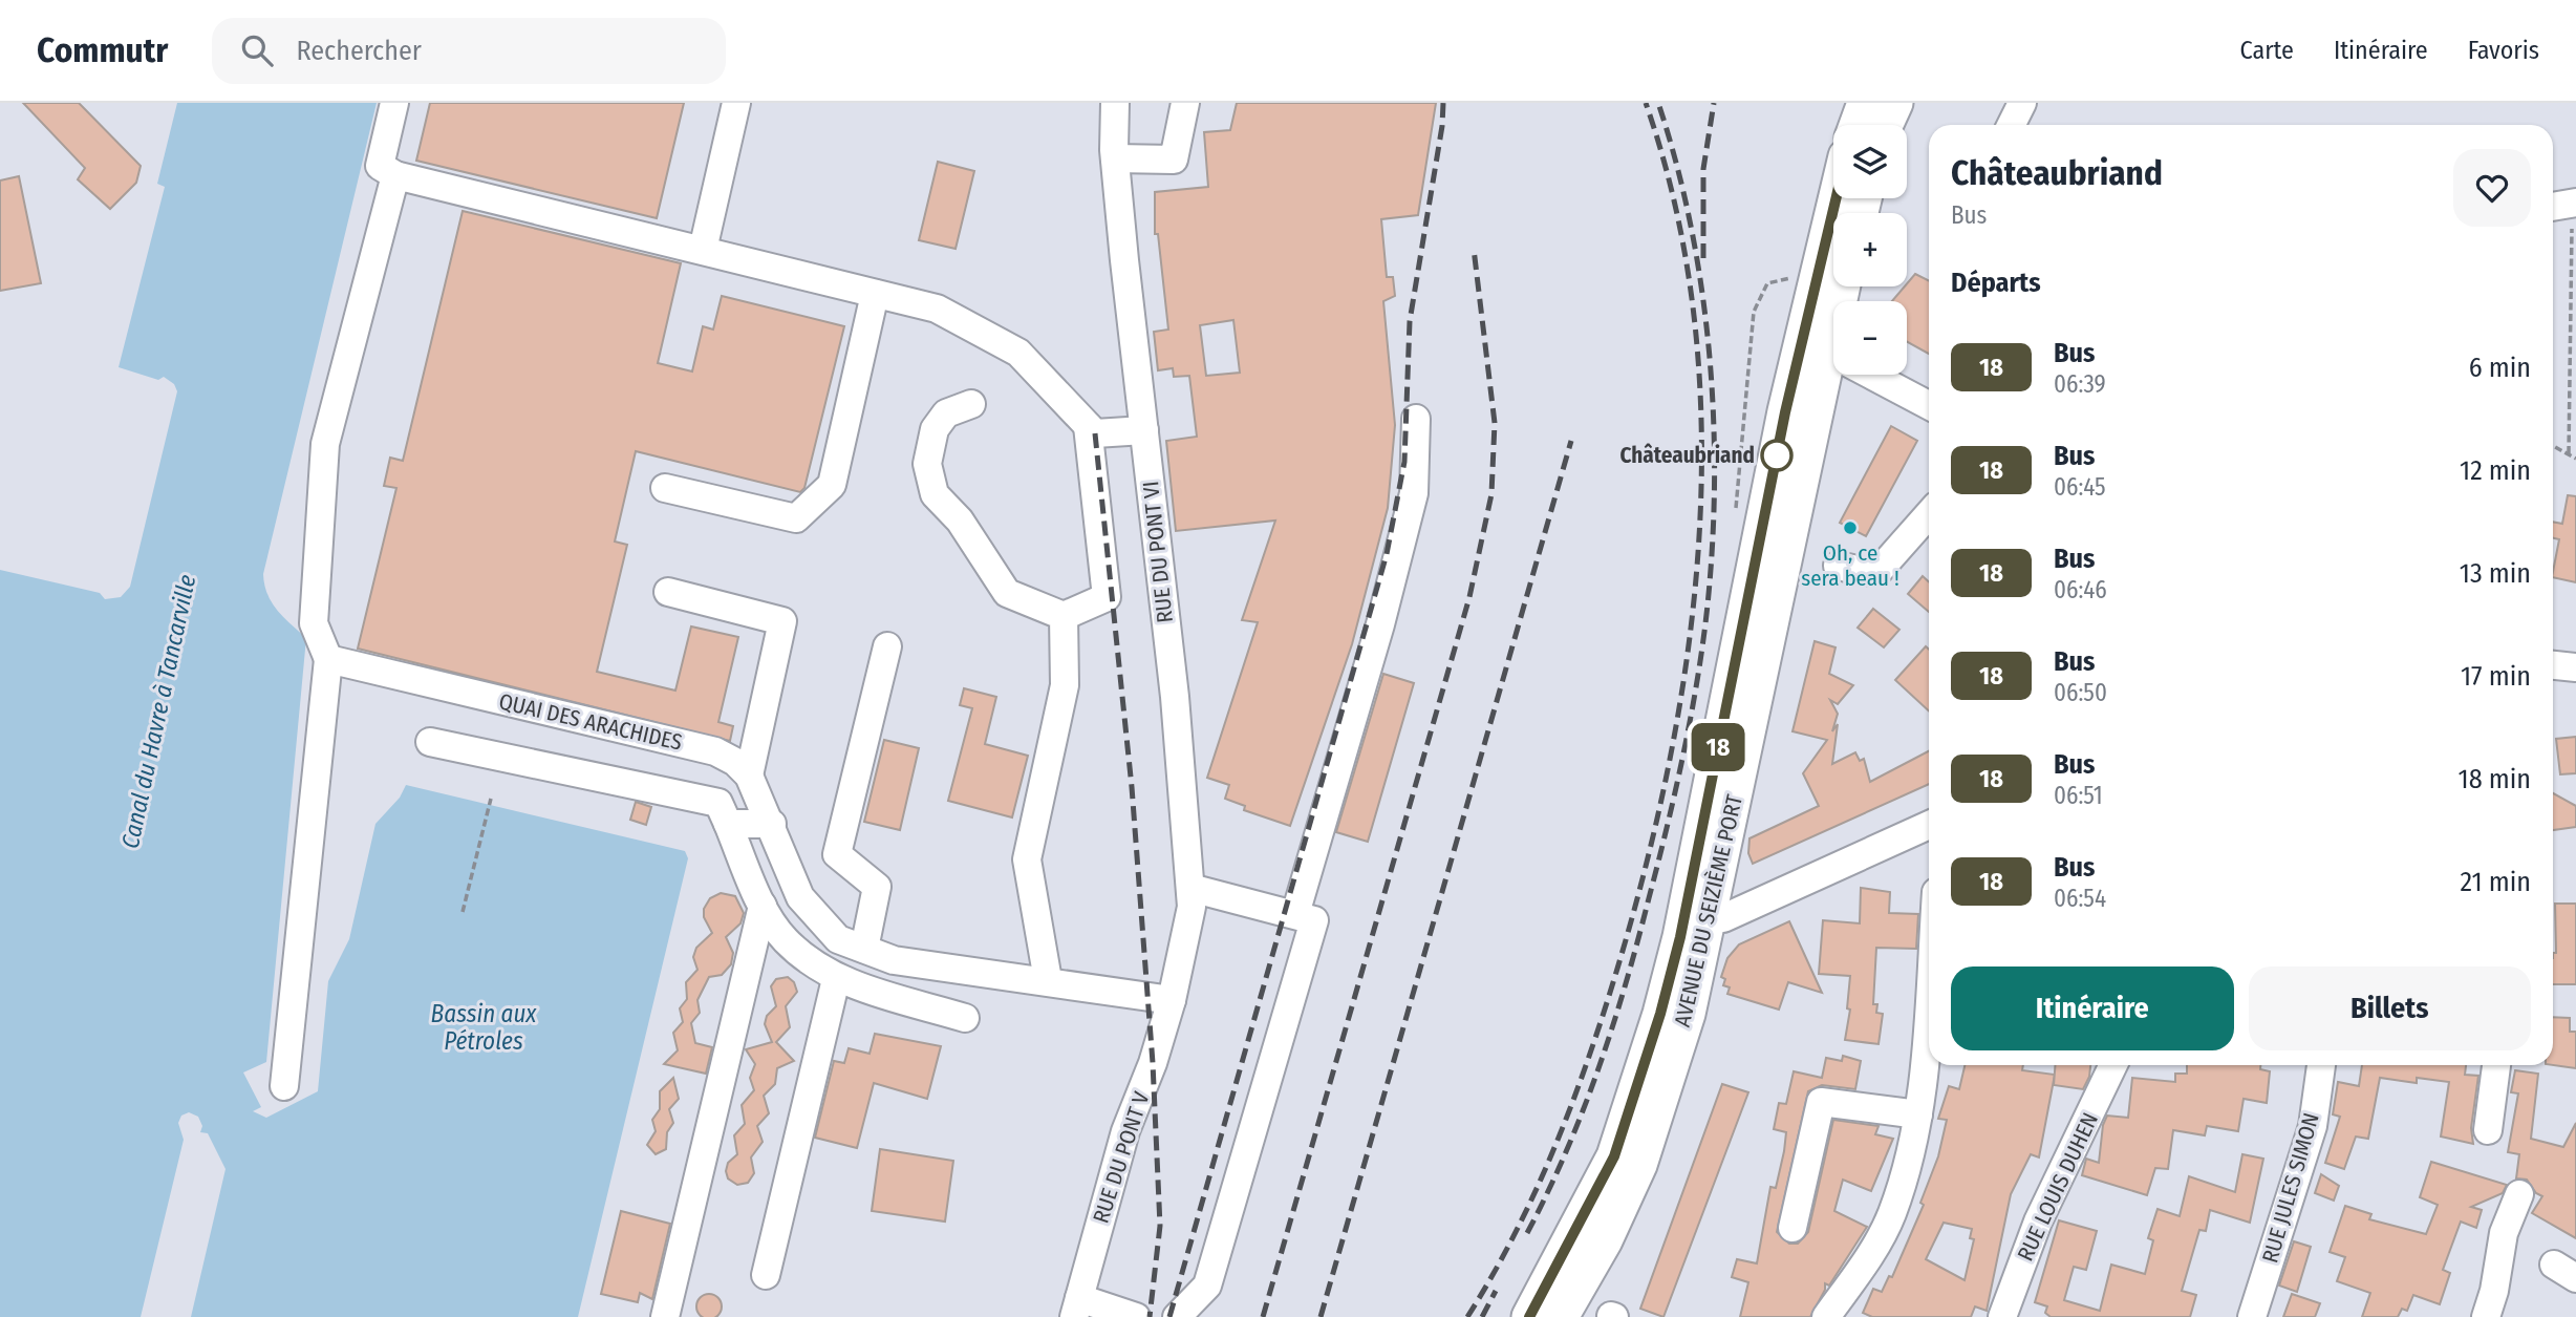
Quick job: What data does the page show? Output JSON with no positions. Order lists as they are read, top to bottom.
{
  "streets": {
    "main road": ["AVENUE DU SEIZIÈME PORT"],
    "street": [
      "RUE DU PONT VI",
      "QUAI DES ARACHIDES",
      "RUE DU PONT V",
      "RUE LOUIS DUHEN",
      "RUE JULES SIMON"
    ]
  },
  "crossings": [
    ["RUE DU PONT VI", "QUAI DES ARACHIDES"],
    ["RUE DU PONT VI", "RUE DU PONT V"],
    ["QUAI DES ARACHIDES", "RUE DU PONT V"]
  ],
  "water": ["Canal du Havre à Tancarville", "Bassin aux Pétroles"],
  "places": ["Châteaubriand", "Oh, ce sera beau !"],
  "lines": ["bus line 18"],
  "page": {
    "header": "Commutr",
    "search": "Rechercher",
    "nav": ["Carte", "Itinéraire", "Favoris"],
    "on_map": "18",
    "map_buttons": ["+", "−"],
    "heading": [
      ["Châteaubriand", "Bus"],
      "Départs"
    ],
    "list": [
      {
        "mark": "18",
        "name": "Bus",
        "note": "06:39",
        "value": "6 min"
      },
      {
        "mark": "18",
        "name": "Bus",
        "note": "06:45",
        "value": "12 min"
      },
      {
        "mark": "18",
        "name": "Bus",
        "note": "06:46",
        "value": "13 min"
      },
      {
        "mark": "18",
        "name": "Bus",
        "note": "06:50",
        "value": "17 min"
      },
      {
        "mark": "18",
        "name": "Bus",
        "note": "06:51",
        "value": "18 min"
      },
      {
        "mark": "18",
        "name": "Bus",
        "note": "06:54",
        "value": "21 min"
      }
    ],
    "buttons": ["Itinéraire", "Billets"]
  }
}
